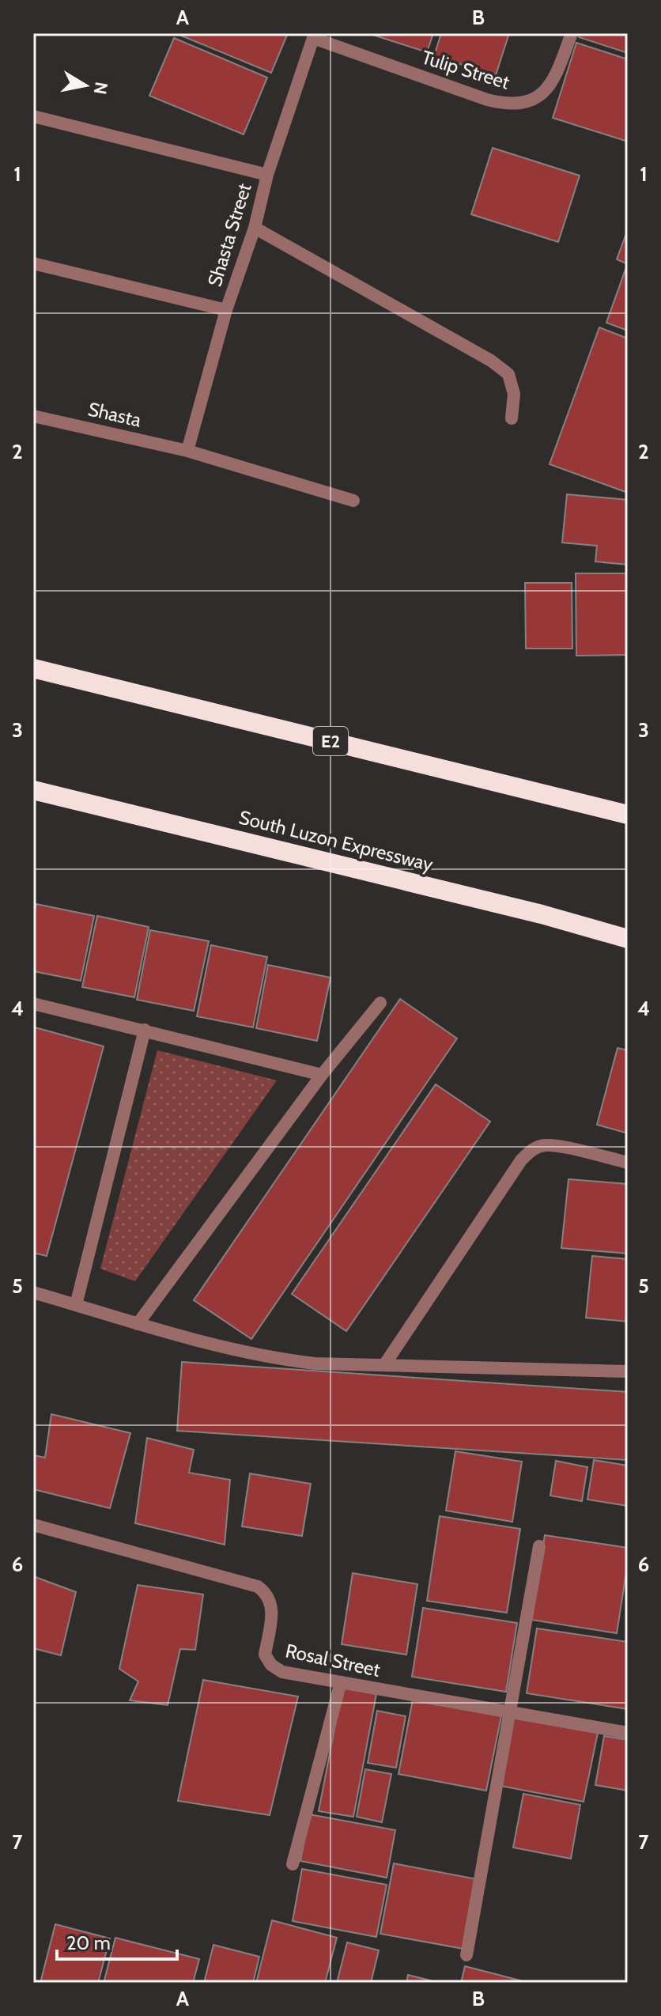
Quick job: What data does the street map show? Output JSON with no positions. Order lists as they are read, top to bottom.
{
  "streets": {
    "highway": ["E2", "South Luzon Expressway"],
    "street": [
      "Tulip Street",
      "Shasta Street",
      "Shasta",
      "Rosal Street"
    ]
  },
  "crossings": [
    ["Tulip Street", "Shasta Street"],
    ["Shasta Street", "Shasta"]
  ],
  "scale_bar": "20 m",
  "north": "right",
  "grid": {
    "columns": ["A", "B"],
    "rows": [
      "1",
      "2",
      "3",
      "4",
      "5",
      "6",
      "7"
    ]
  }
}
